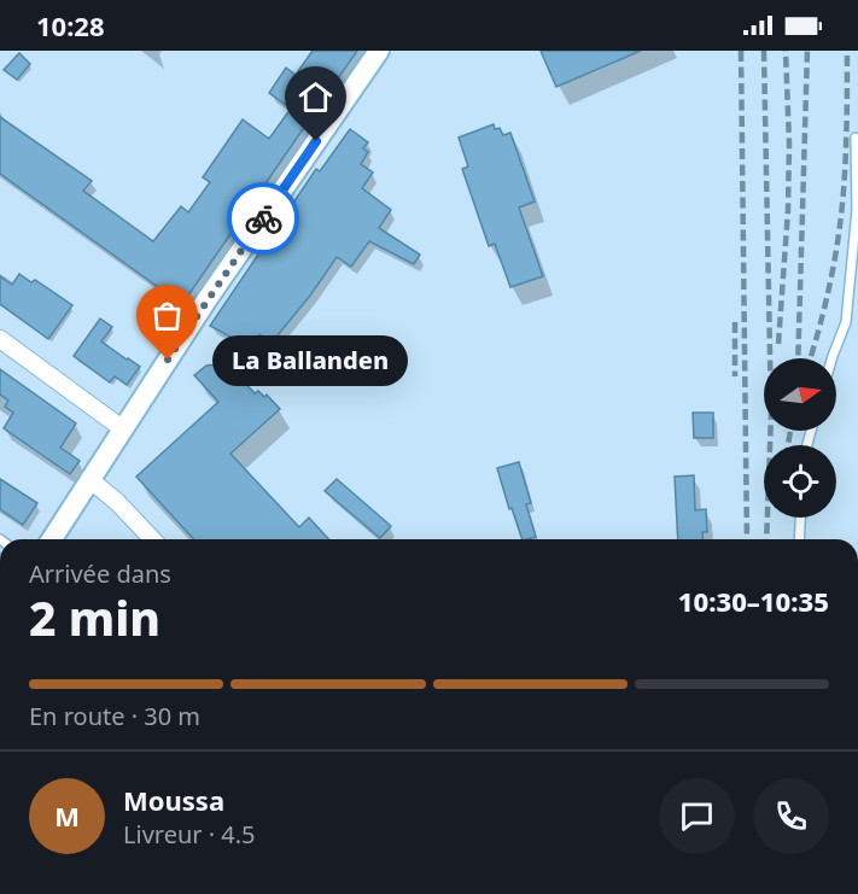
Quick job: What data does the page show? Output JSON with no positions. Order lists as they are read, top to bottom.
{
  "places": ["La Ballanden"],
  "north": "right",
  "page": {
    "status": "10:28",
    "bubble": "La Ballanden",
    "heading": ["2 min", "Arrivée dans", "10:30–10:35"],
    "panel": ["Moussa", "Livreur · 4.5"],
    "bar": "En route · 30 m",
    "round": "M"
  }
}
